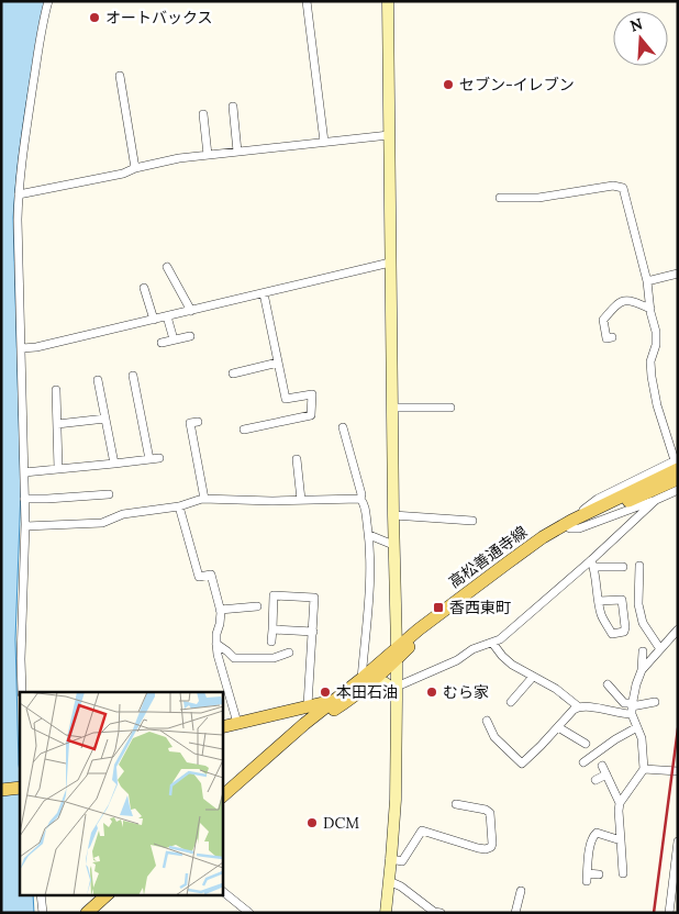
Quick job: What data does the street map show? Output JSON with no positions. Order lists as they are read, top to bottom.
{
  "streets": {
    "main road": ["高松善通寺線"]
  },
  "places": {
    "other": [
      "オートバックス",
      "セブン-イレブン",
      "本田石油",
      "むら家",
      "DCM"
    ],
    "transit": ["香西東町"]
  },
  "north": "top"
}
